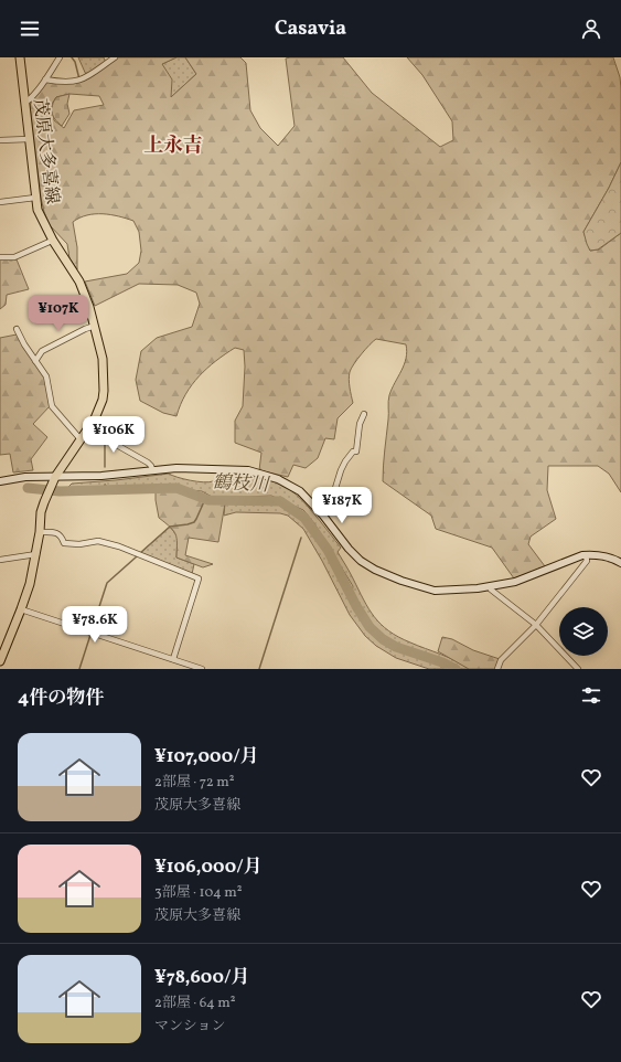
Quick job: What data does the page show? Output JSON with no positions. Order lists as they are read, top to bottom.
{
  "streets": {
    "main road": ["茂原大多喜線"]
  },
  "districts": ["上永吉"],
  "water": ["鶴枝川"],
  "page": {
    "header": "Casavia",
    "price": [
      "¥107K",
      "¥106K",
      "¥187K",
      "¥78.6K"
    ],
    "heading": "4件の物件",
    "list": [
      {
        "name": "¥107,000/月",
        "note": "2部屋 · 72 m² · 茂原大多喜線"
      },
      {
        "name": "¥106,000/月",
        "note": "3部屋 · 104 m² · 茂原大多喜線"
      },
      {
        "name": "¥78,600/月",
        "note": "2部屋 · 64 m² · マンション"
      }
    ]
  }
}
